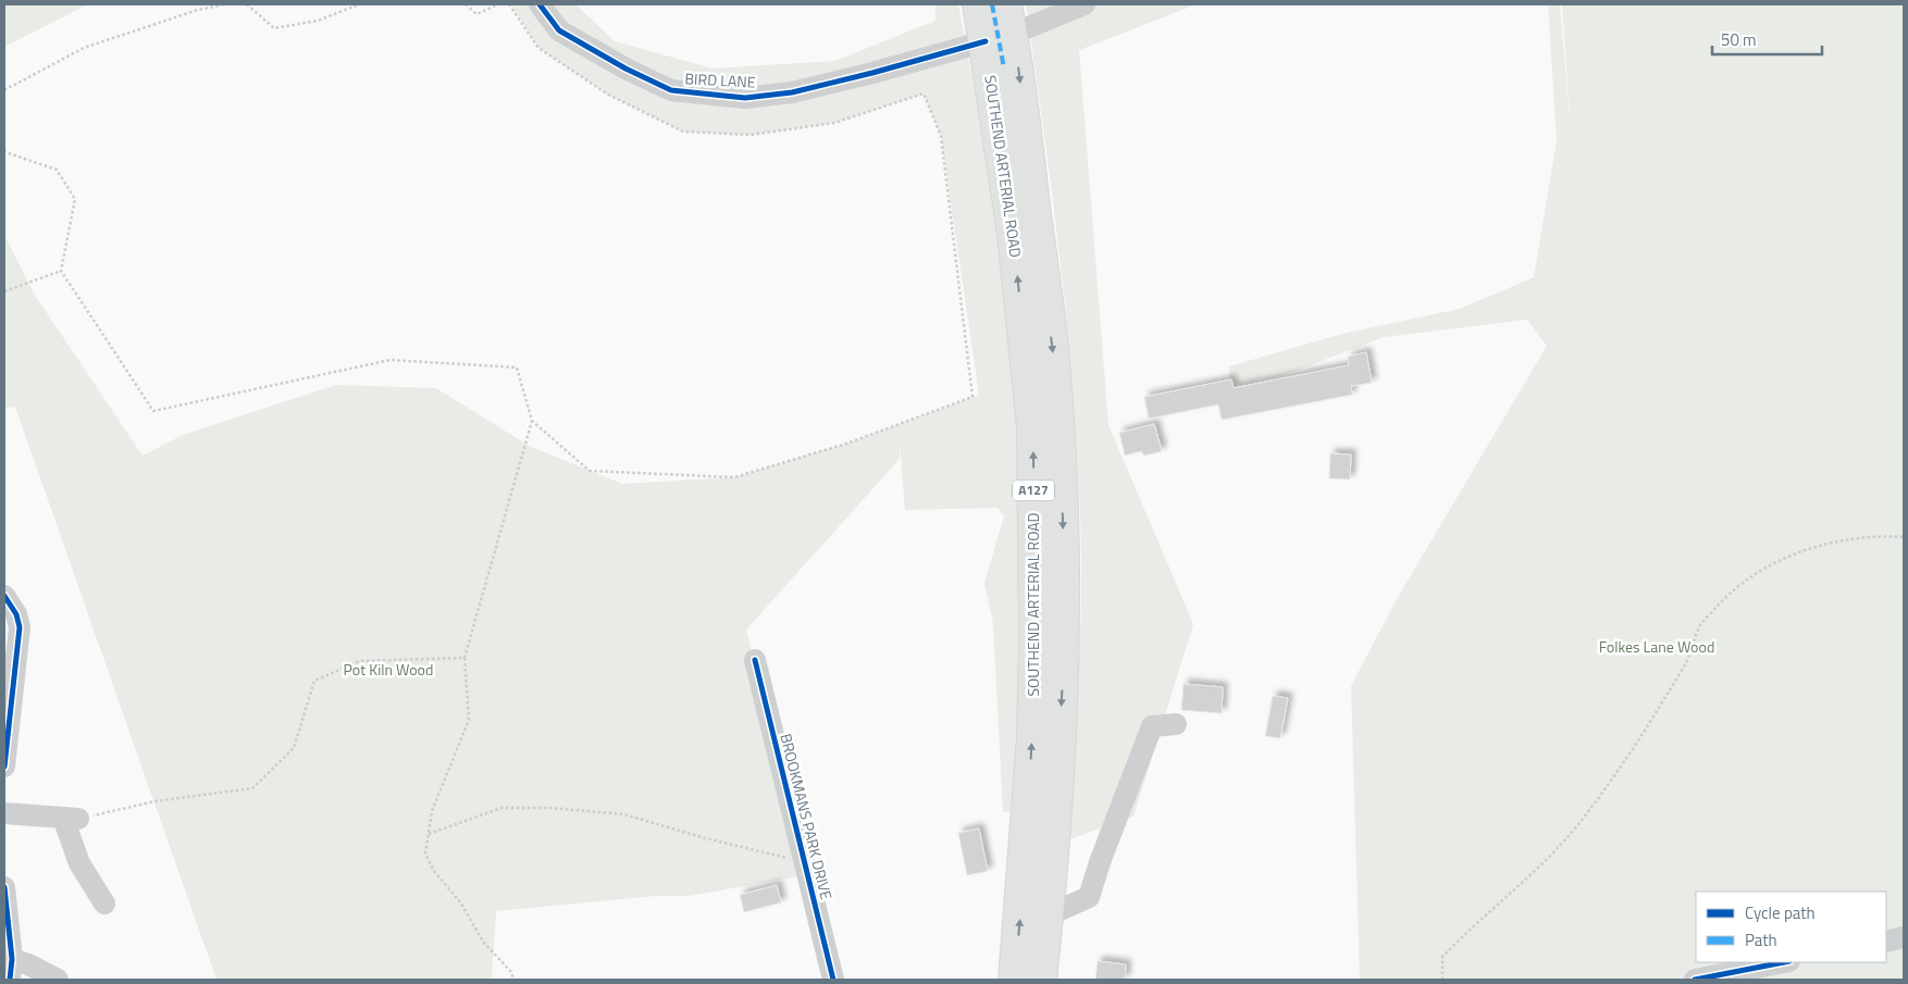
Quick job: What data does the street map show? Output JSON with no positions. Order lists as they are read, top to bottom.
{
  "streets": {
    "highway": ["SOUTHEND ARTERIAL ROAD", "A127"],
    "street": ["BIRD LANE", "BROOKMANS PARK DRIVE"]
  },
  "crossings": [
    ["BIRD LANE", "SOUTHEND ARTERIAL ROAD"]
  ],
  "parks": ["Folkes Lane Wood", "Pot Kiln Wood"],
  "legend": ["Cycle path", "Path"],
  "scale_bar": "50 m"
}
